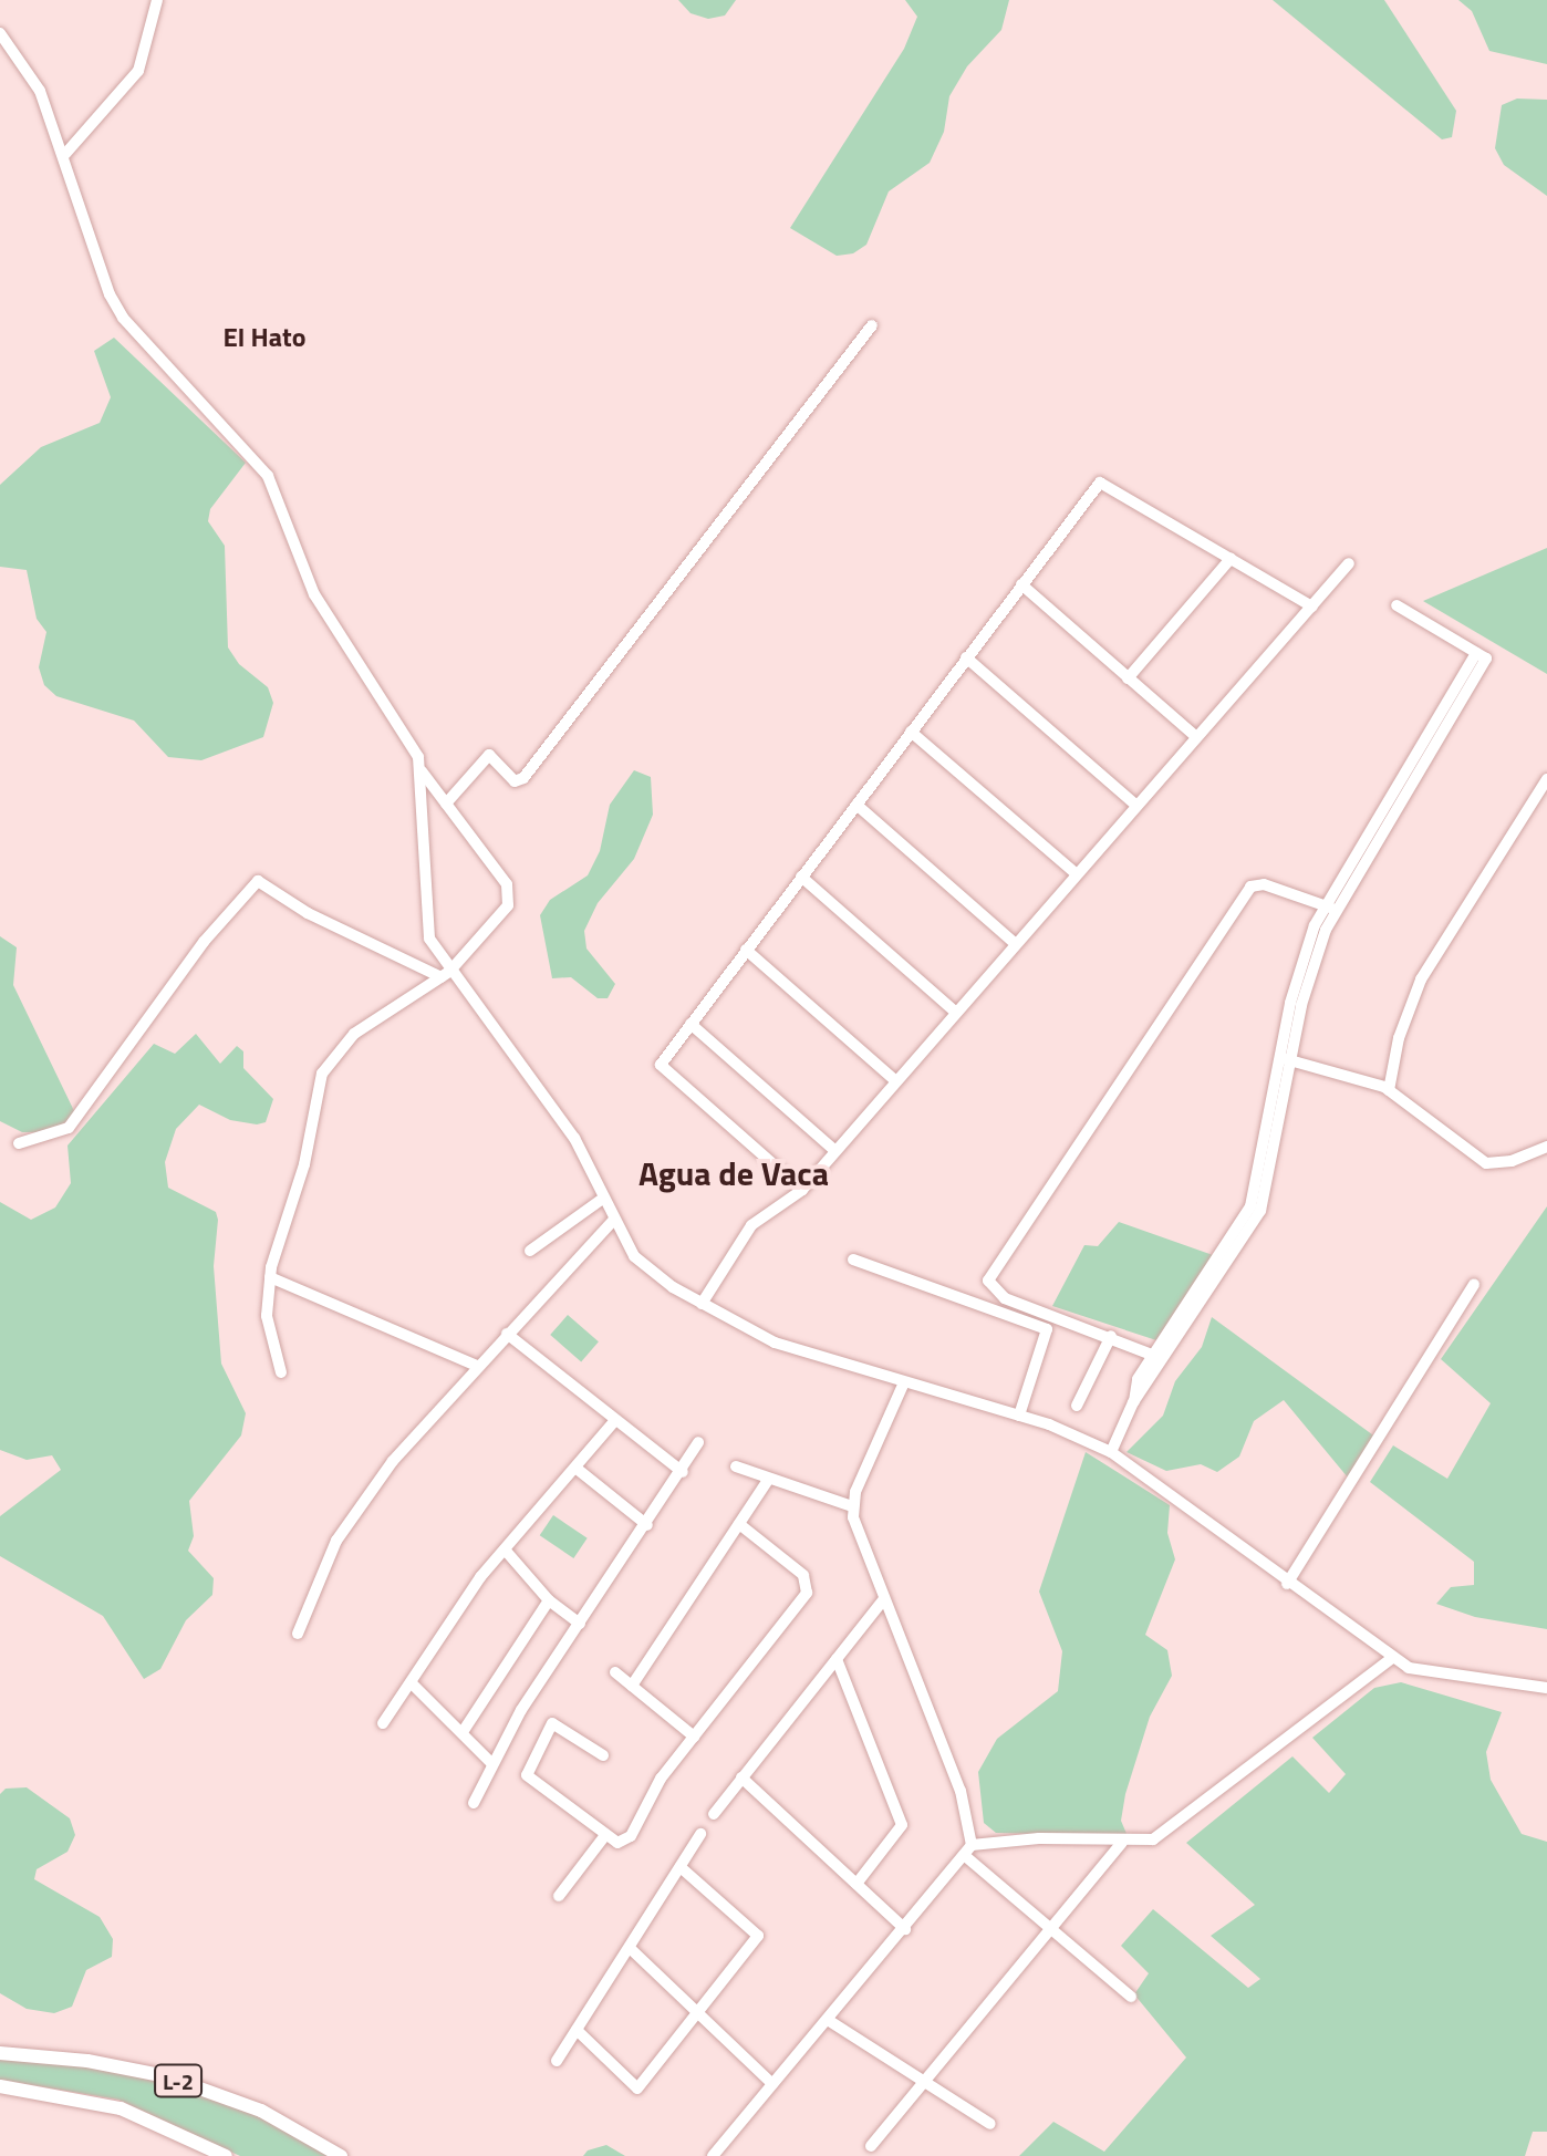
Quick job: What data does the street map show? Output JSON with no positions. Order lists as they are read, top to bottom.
{
  "streets": {
    "main road": ["L-2"]
  },
  "districts": ["El Hato", "Agua de Vaca"]
}
